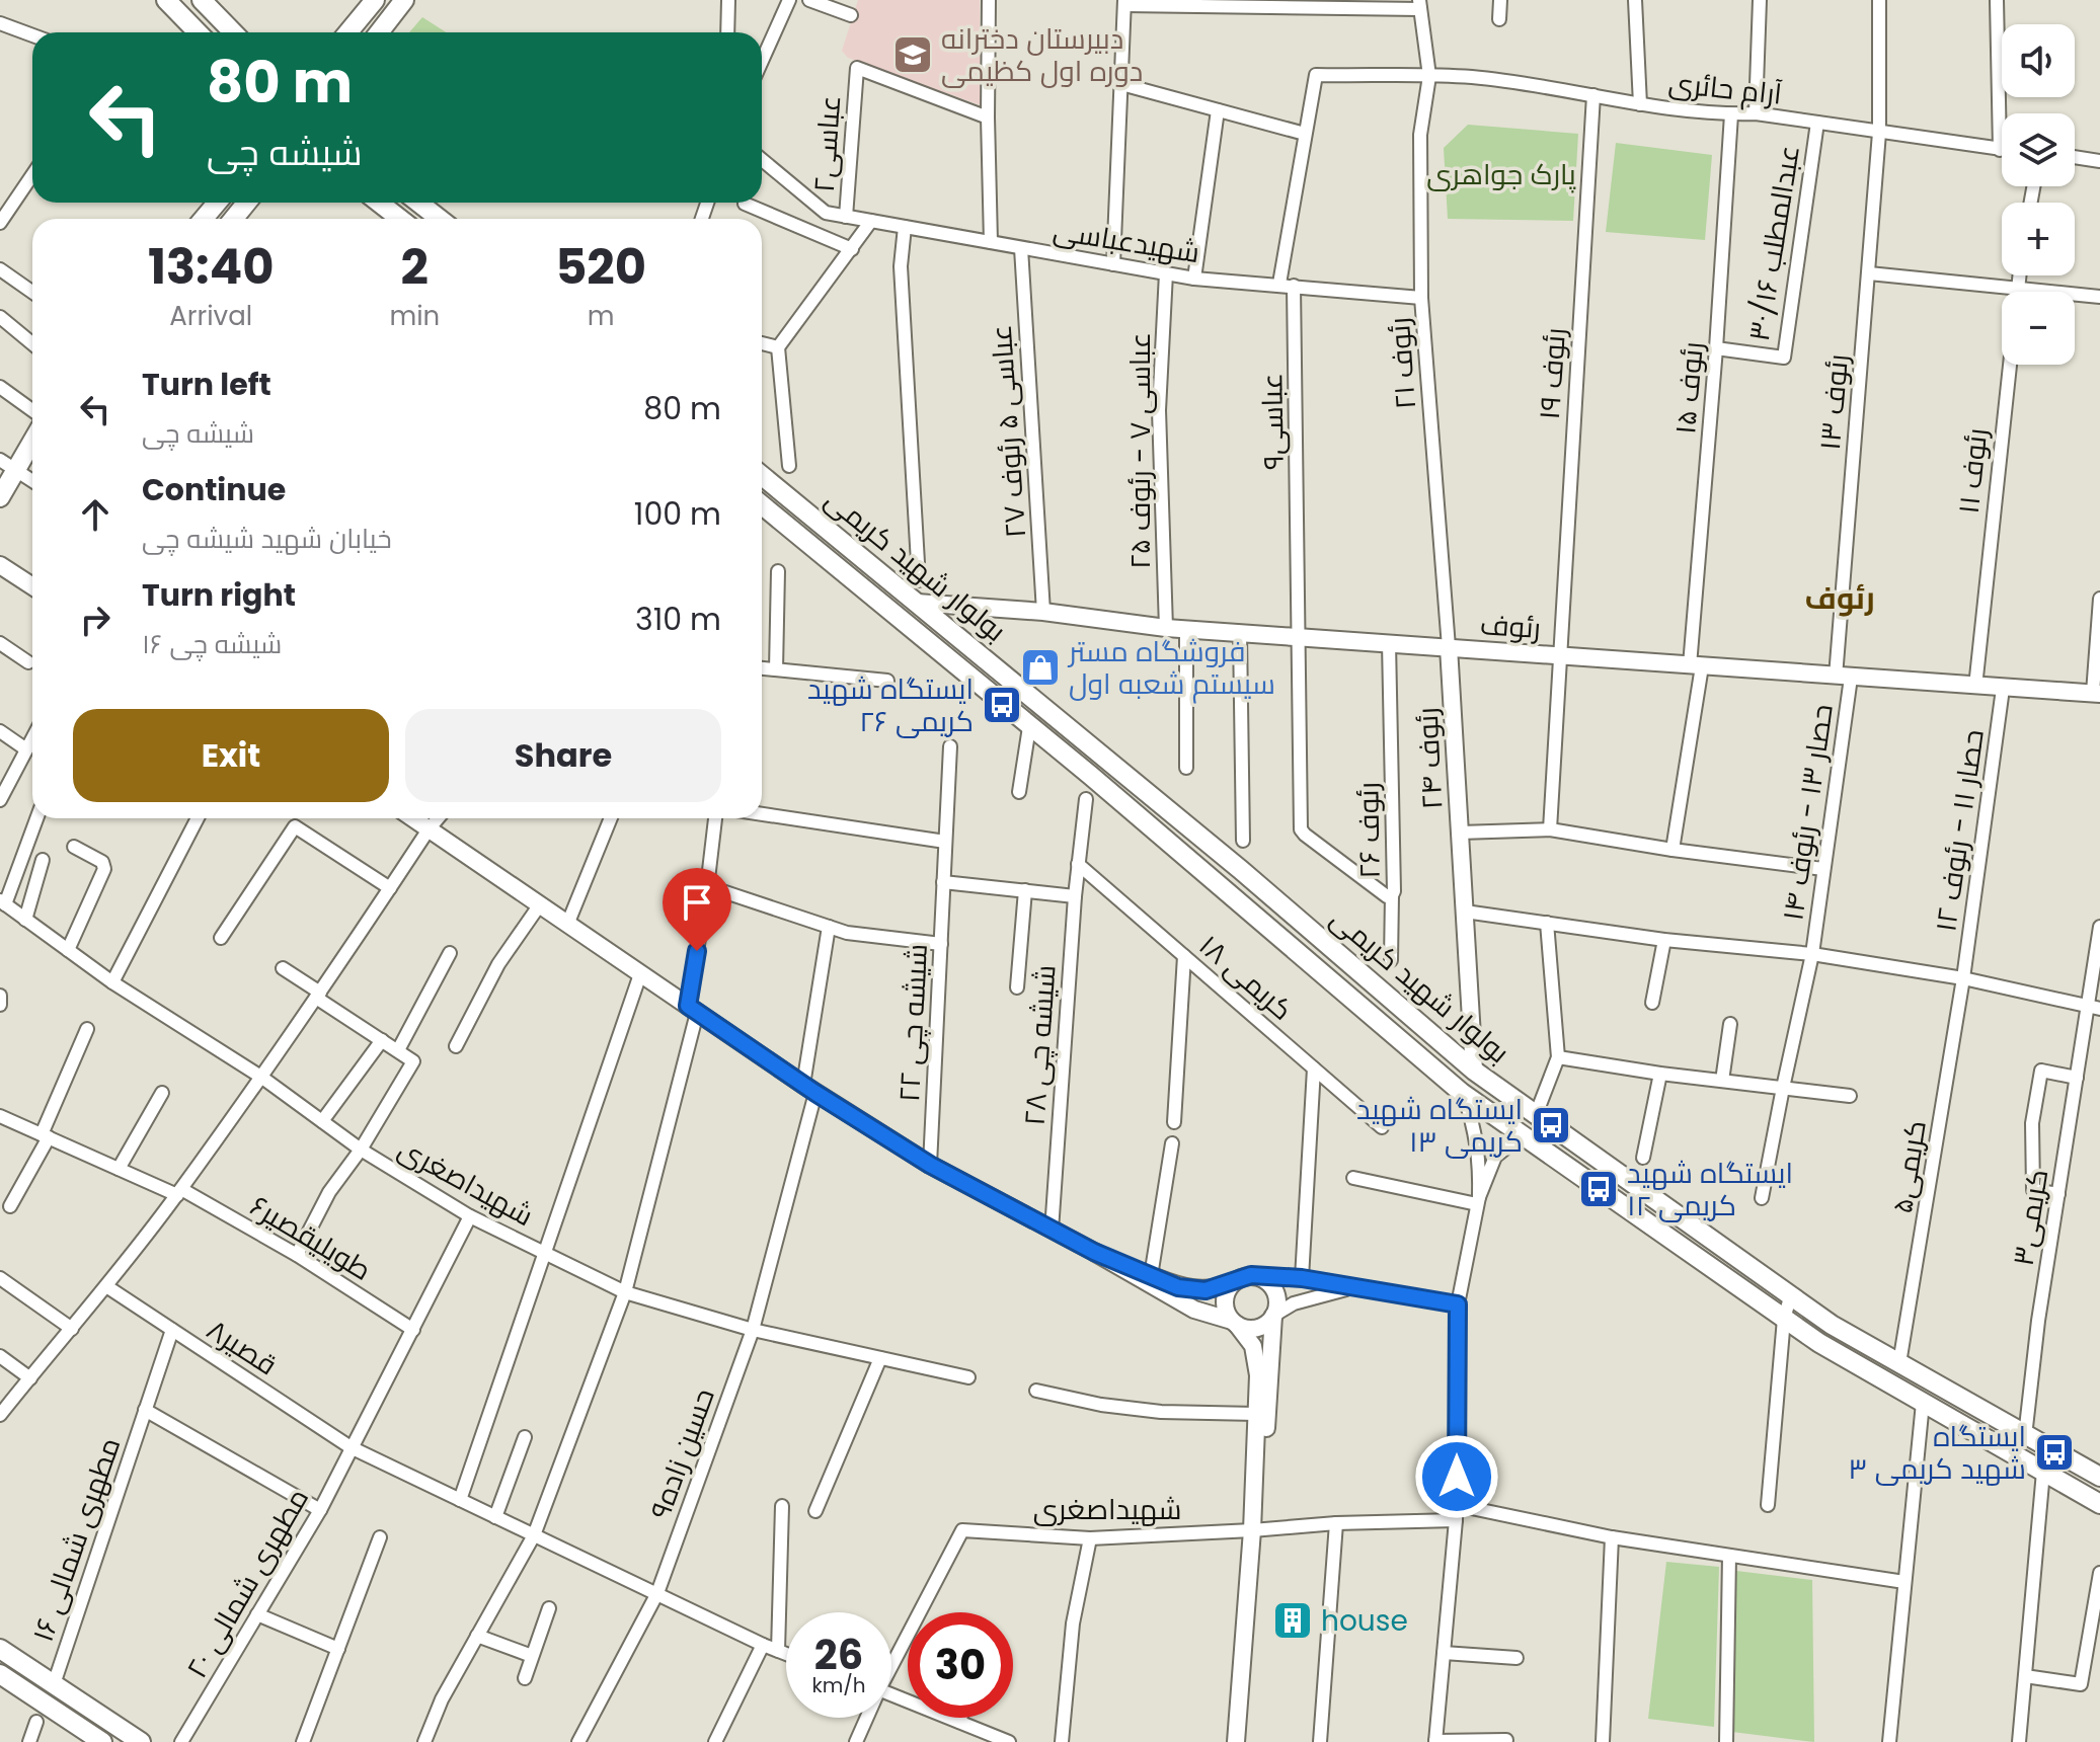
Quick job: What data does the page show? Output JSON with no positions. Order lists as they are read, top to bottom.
{
  "streets": {
    "main road": ["بولوار شهید کریمی"],
    "street": [
      "آرام حائری",
      "عباسی۲",
      "شهیدعباسی",
      "عبدالمطلب ۳۰/۱۶",
      "رئوف ۲۱",
      "رئوف ۱۹",
      "رئوف ۱۵",
      "رئوف ۱۳",
      "عباسی۹",
      "عباسی ۵ رئوف ۲۷",
      "عباسی ۷ - رئوف ۲۵",
      "رئوف ۱۱",
      "رئوف",
      "رئوف ۲۴",
      "حصار ۱۳ - رئوف ۱۴",
      "رئوف ۲۶",
      "حصار ۱۱ - رئوف ۱۲",
      "کریمی ۱۸",
      "شیشه چی ۲۲",
      "شیشه چی ۲۸",
      "کریمی۵",
      "شهیداصغری",
      "کریمی۳",
      "طویلیقصیر۶",
      "قصیر۸",
      "حسین زاده۹",
      "مطهری شمالی ۱۶",
      "مطهری شمالی ۲۰"
    ]
  },
  "crossings": [
    ["آرام حائری", "عبدالمطلب ۳۰/۱۶"],
    ["آرام حائری", "رئوف ۲۱"],
    ["آرام حائری", "رئوف ۱۹"],
    ["آرام حائری", "رئوف ۱۵"],
    ["آرام حائری", "رئوف ۱۳"],
    ["عباسی۲", "شهیدعباسی"],
    ["شهیدعباسی", "رئوف ۲۱"],
    ["شهیدعباسی", "عباسی۹"],
    ["شهیدعباسی", "عباسی ۵ رئوف ۲۷"],
    ["شهیدعباسی", "عباسی ۷ - رئوف ۲۵"],
    ["عبدالمطلب ۳۰/۱۶", "رئوف ۱۵"],
    ["رئوف ۲۱", "رئوف"],
    ["رئوف ۲۱", "رئوف ۲۴"],
    ["رئوف ۱۹", "رئوف"],
    ["رئوف ۱۵", "رئوف"],
    ["رئوف ۱۳", "رئوف"],
    ["رئوف ۱۳", "حصار ۱۳ - رئوف ۱۴"],
    ["عباسی۹", "رئوف"],
    ["عباسی۹", "رئوف ۲۶"],
    ["عباسی ۵ رئوف ۲۷", "رئوف"],
    ["عباسی ۷ - رئوف ۲۵", "رئوف"],
    ["رئوف ۱۱", "رئوف"],
    ["بولوار شهید کریمی", "رئوف"],
    ["بولوار شهید کریمی", "رئوف ۲۴"],
    ["بولوار شهید کریمی", "کریمی۵"],
    ["بولوار شهید کریمی", "کریمی۳"],
    ["رئوف", "رئوف ۲۴"],
    ["رئوف", "حصار ۱۳ - رئوف ۱۴"],
    ["رئوف", "رئوف ۲۶"],
    ["رئوف", "حصار ۱۱ - رئوف ۱۲"],
    ["حصار ۱۱ - رئوف ۱۲", "کریمی۵"],
    ["کریمی ۱۸", "شیشه چی ۲۸"],
    ["شهیداصغری", "حسین زاده۹"],
    ["شهیداصغری", "مطهری شمالی ۲۰"],
    ["طویلیقصیر۶", "مطهری شمالی ۲۰"],
    ["قصیر۸", "حسین زاده۹"],
    ["قصیر۸", "مطهری شمالی ۱۶"],
    ["قصیر۸", "مطهری شمالی ۲۰"]
  ],
  "districts": ["رئوف"],
  "parks": ["پارک جواهری"],
  "places": {
    "school or university": ["دبیرستان دخترانه دوره اول کظیمی"],
    "shop": ["فروشگاه مستر سیستم شعبه اول"],
    "bus stop": [
      "ایستگاه شهید کریمی ۲۶",
      "ایستگاه شهید کریمی ۱۳",
      "ایستگاه شهید کریمی ۱۲",
      "ایستگاه شهید کریمی ۳"
    ],
    "building": ["house"]
  },
  "page": {
    "map_buttons": ["+", "−"],
    "turn": ["80 m", "شیشه چی"],
    "eta": [
      "13:40",
      "Arrival",
      "2",
      "min",
      "520",
      "m"
    ],
    "list": [
      {
        "name": "Turn left",
        "note": "شیشه چی",
        "value": "80 m"
      },
      {
        "name": "Continue",
        "note": "خیابان شهید شیشه چی",
        "value": "100 m"
      },
      {
        "name": "Turn right",
        "note": "شیشه چی ۱۶",
        "value": "310 m"
      }
    ],
    "buttons": ["Exit", "Share"],
    "speed": "26 km/h",
    "limit": "30"
  }
}
